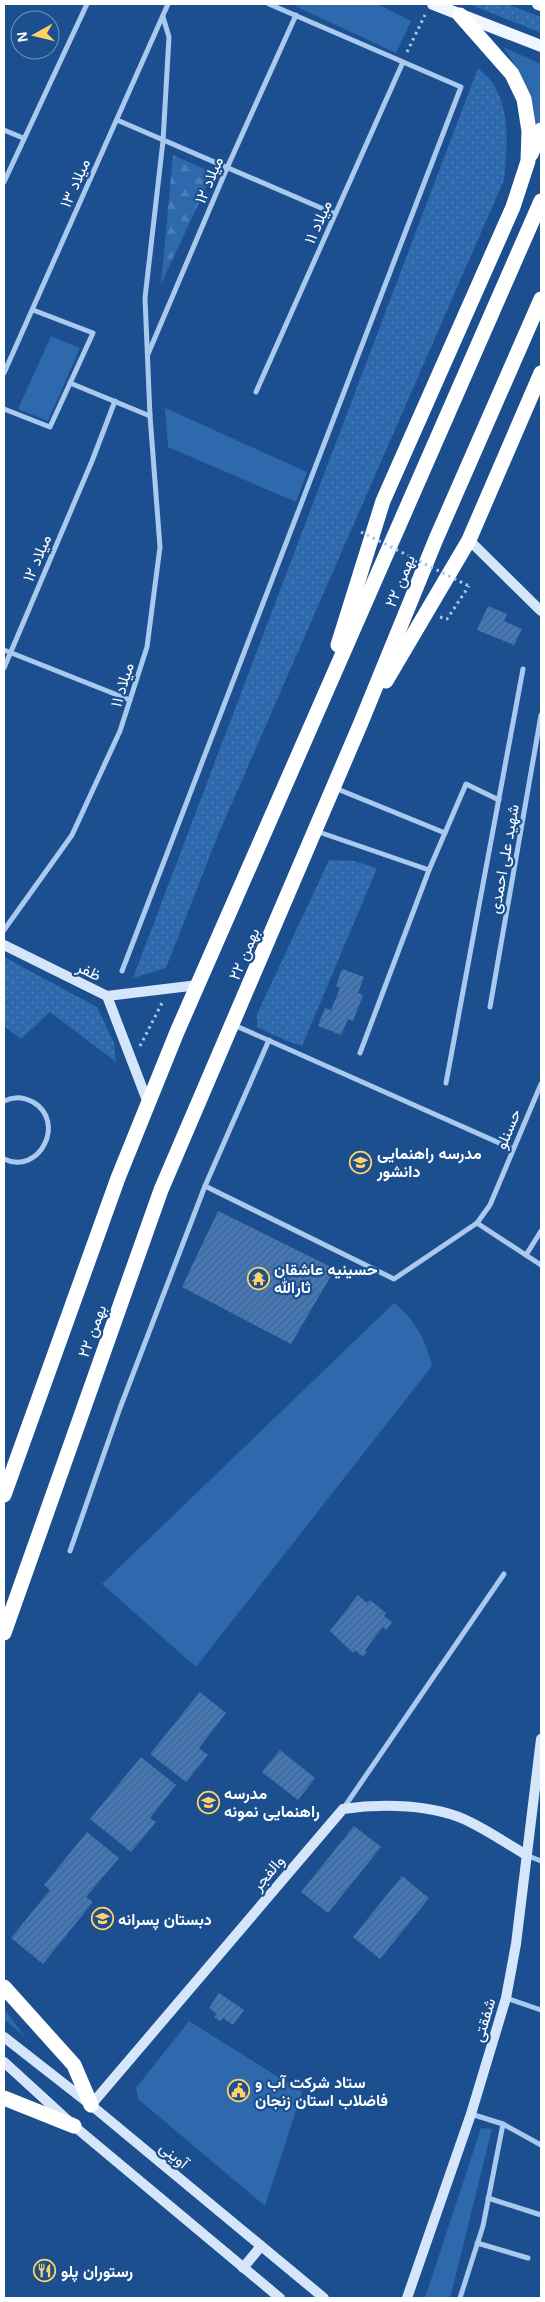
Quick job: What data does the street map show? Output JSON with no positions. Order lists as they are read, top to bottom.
{
  "streets": {
    "highway": ["۲۲ بهمن"],
    "street": [
      "میلاد ۱۲",
      "میلاد ۱۳",
      "میلاد ۱۱",
      "شهید علی احمدی",
      "ظفر",
      "حسنلو",
      "والفجر",
      "شفقتی",
      "آوینی"
    ]
  },
  "crossings": [
    ["میلاد ۱۲", "میلاد ۱۳"],
    ["میلاد ۱۲", "میلاد ۱۱"],
    ["۲۲ بهمن", "ظفر"],
    ["والفجر", "آوینی"]
  ],
  "places": {
    "school or university": ["مدرسه راهنمایی دانشور", "مدرسه راهنمایی نمونه", "دبستان پسرانه"],
    "temple": ["حسینیه عاشقان ثارالله"],
    "public building": ["ستاد شرکت آب و فاضلاب استان زنجان"],
    "restaurant": ["رستوران پلو"]
  },
  "north": "left"
}
